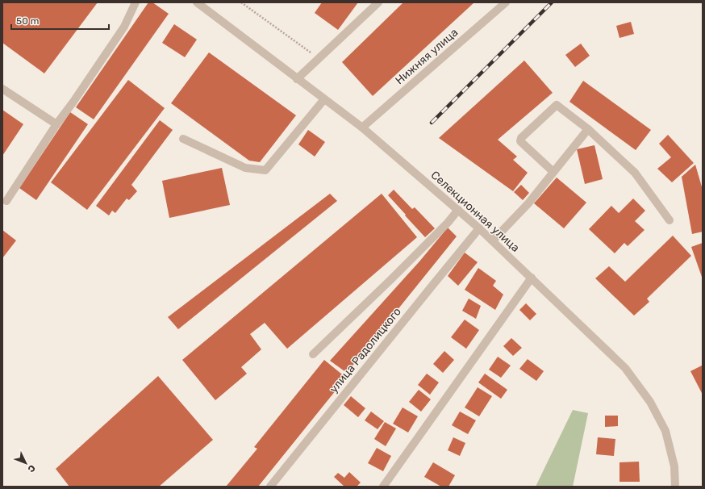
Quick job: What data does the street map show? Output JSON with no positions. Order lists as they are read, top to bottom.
{
  "streets": {
    "street": ["Нижняя улица", "Селекционная улица", "улица Радолицкого"]
  },
  "crossings": [
    ["Нижняя улица", "Селекционная улица"],
    ["Селекционная улица", "улица Радолицкого"]
  ],
  "scale_bar": "50 m",
  "north": "bottom right"
}
